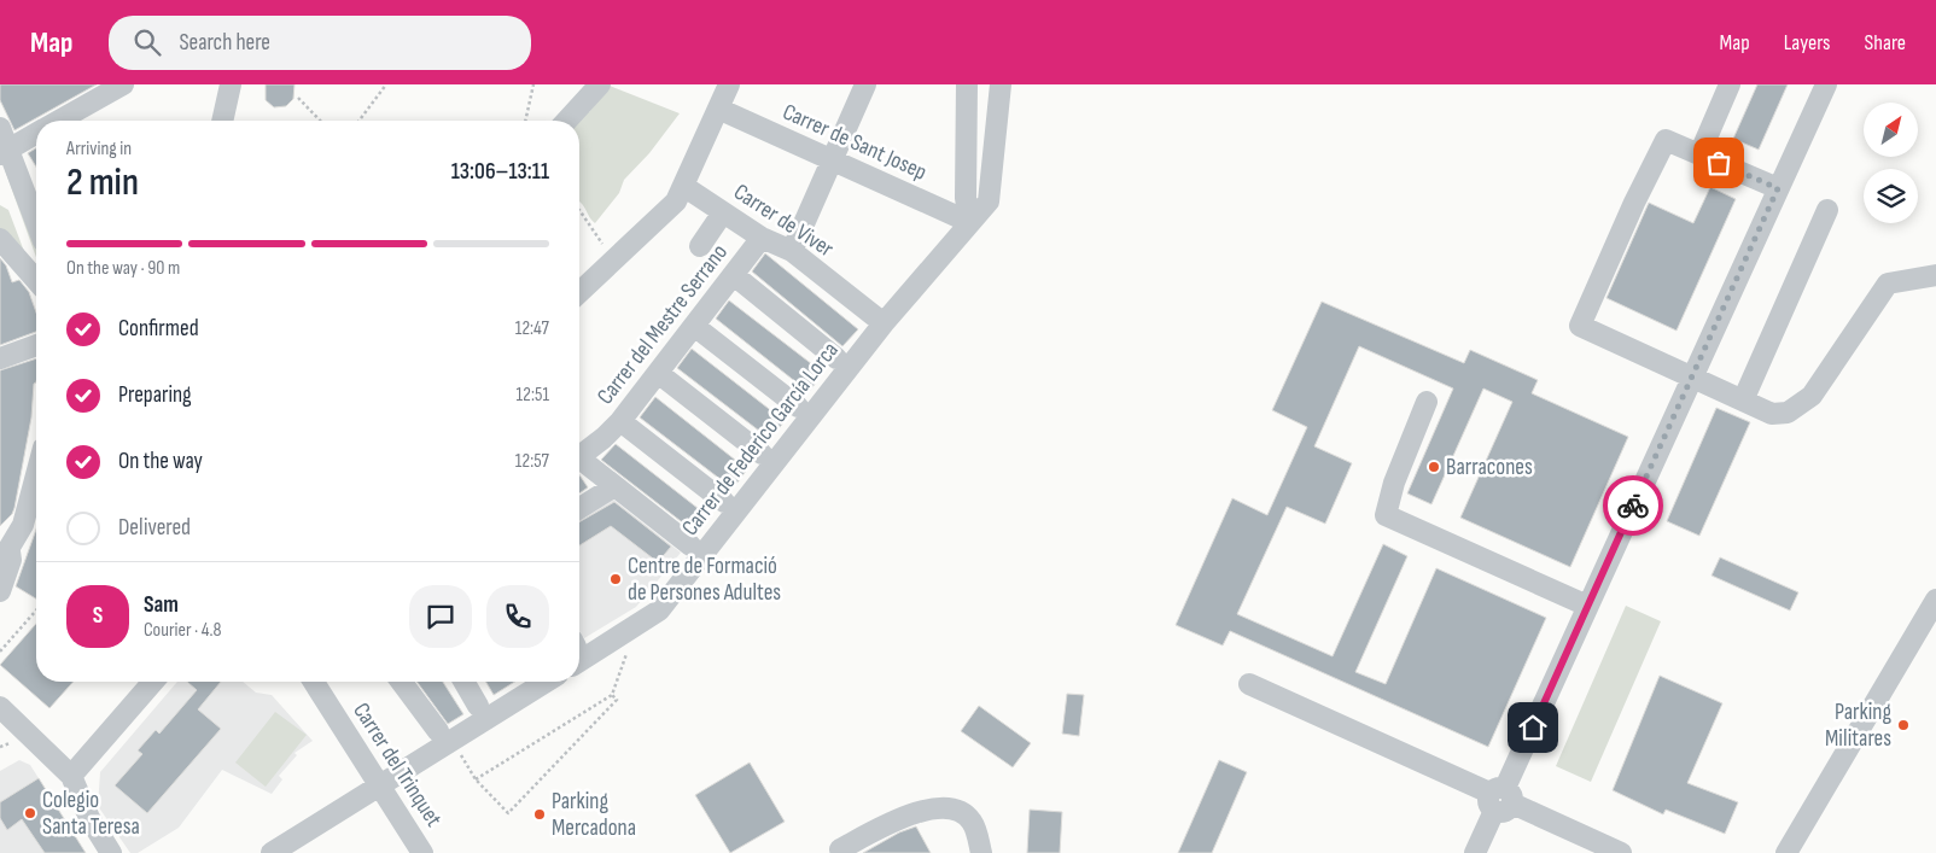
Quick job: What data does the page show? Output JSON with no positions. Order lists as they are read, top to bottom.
{
  "streets": {
    "street": [
      "Carrer de Sant Josep",
      "Carrer de Viver",
      "Carrer del Mestre Serrano",
      "Carrer de Federico García Lorca",
      "Carrer del Trinquet"
    ]
  },
  "crossings": [
    ["Carrer de Sant Josep", "Carrer de Federico García Lorca"],
    ["Carrer de Viver", "Carrer del Mestre Serrano"],
    ["Carrer de Viver", "Carrer de Federico García Lorca"]
  ],
  "places": [
    "Barracones",
    "Centre de Formació de Persones Adultes",
    "Parking Militares",
    "Colegio Santa Teresa",
    "Parking Mercadona"
  ],
  "north": "top right",
  "page": {
    "header": "Map",
    "search": "Search here",
    "nav": ["Map", "Layers", "Share"],
    "heading": ["2 min", "Arriving in", "13:06–13:11"],
    "panel": ["Sam", "Courier · 4.8"],
    "bar": "On the way · 90 m",
    "list": [
      ["Confirmed", "12:47"],
      ["Preparing", "12:51"],
      ["On the way", "12:57"],
      "Delivered"
    ],
    "round": "S"
  }
}
